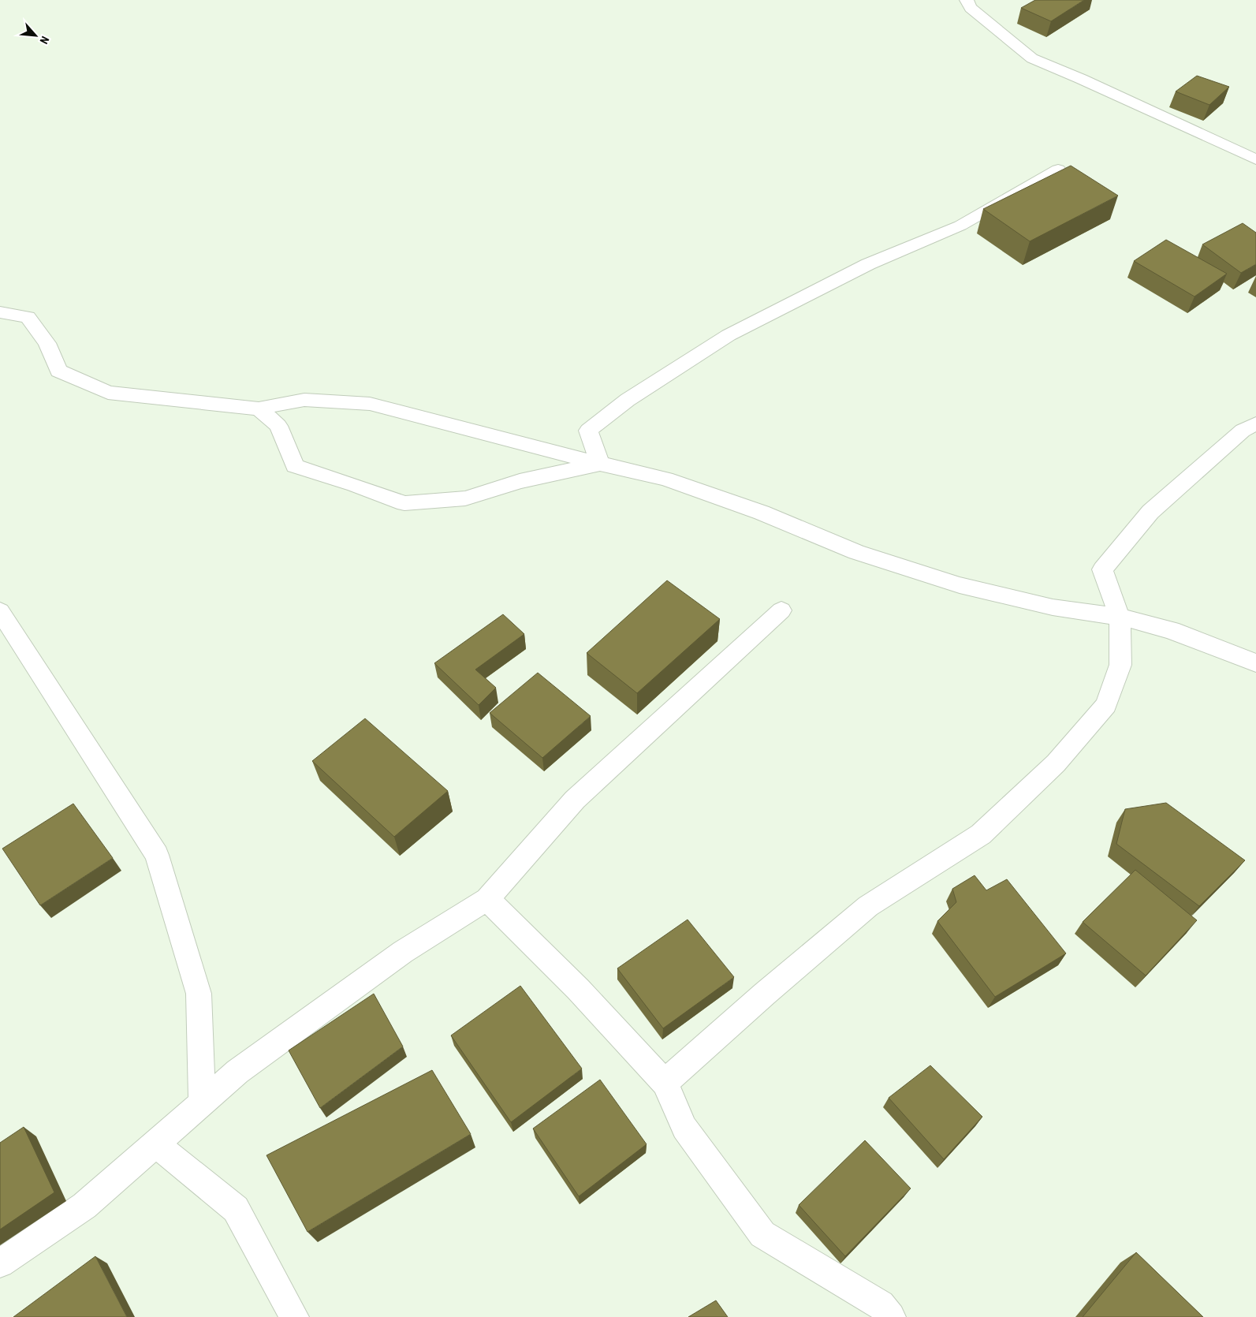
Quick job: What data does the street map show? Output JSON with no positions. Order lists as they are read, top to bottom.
{
  "north": "bottom right"
}
